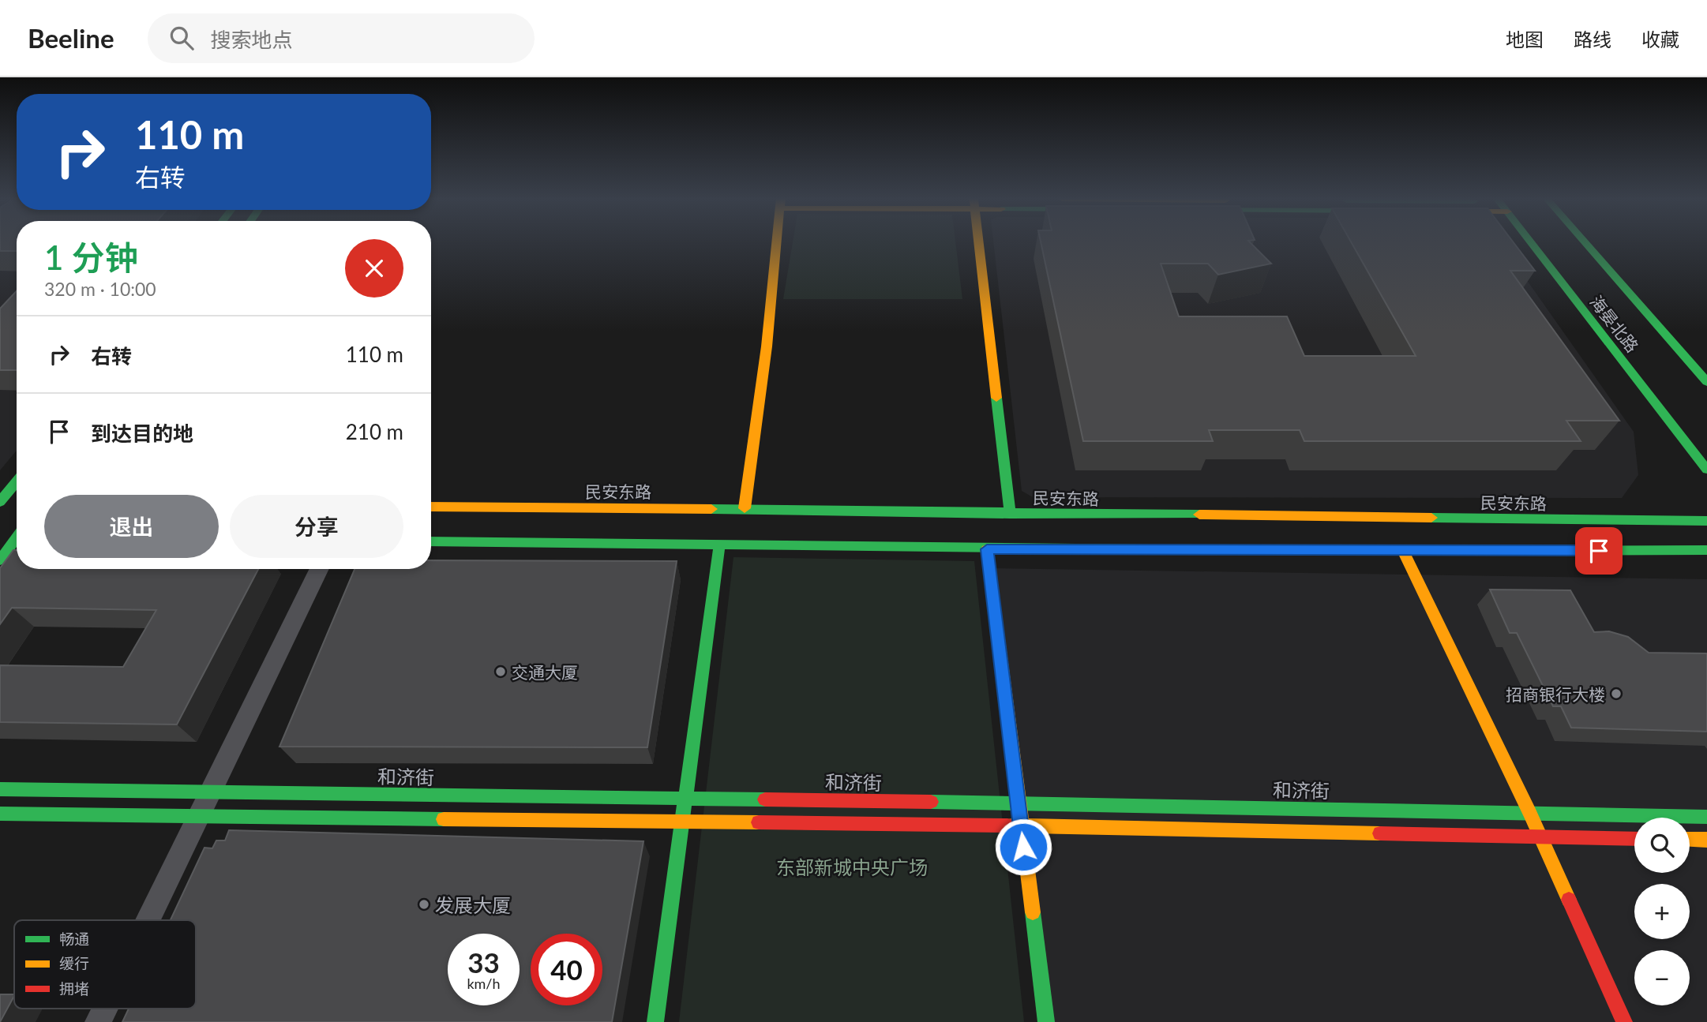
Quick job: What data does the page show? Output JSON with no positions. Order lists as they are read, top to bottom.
{
  "streets": {
    "street": ["海晏北路", "民安东路", "和济街"]
  },
  "parks": ["东部新城中央广场"],
  "places": ["交通大厦", "招商银行大楼", "发展大厦"],
  "legend": ["畅通", "缓行", "拥堵"],
  "page": {
    "header": "Beeline",
    "search": "搜索地点",
    "nav": ["地图", "路线", "收藏"],
    "turn": ["110 m", "右转"],
    "heading": ["1 分钟", "320 m · 10:00"],
    "list": [
      {
        "name": "右转",
        "value": "110 m"
      },
      {
        "name": "到达目的地",
        "value": "210 m"
      }
    ],
    "buttons": ["退出", "分享"],
    "map_buttons": ["+", "−"],
    "speed": "33 km/h",
    "limit": "40"
  }
}
